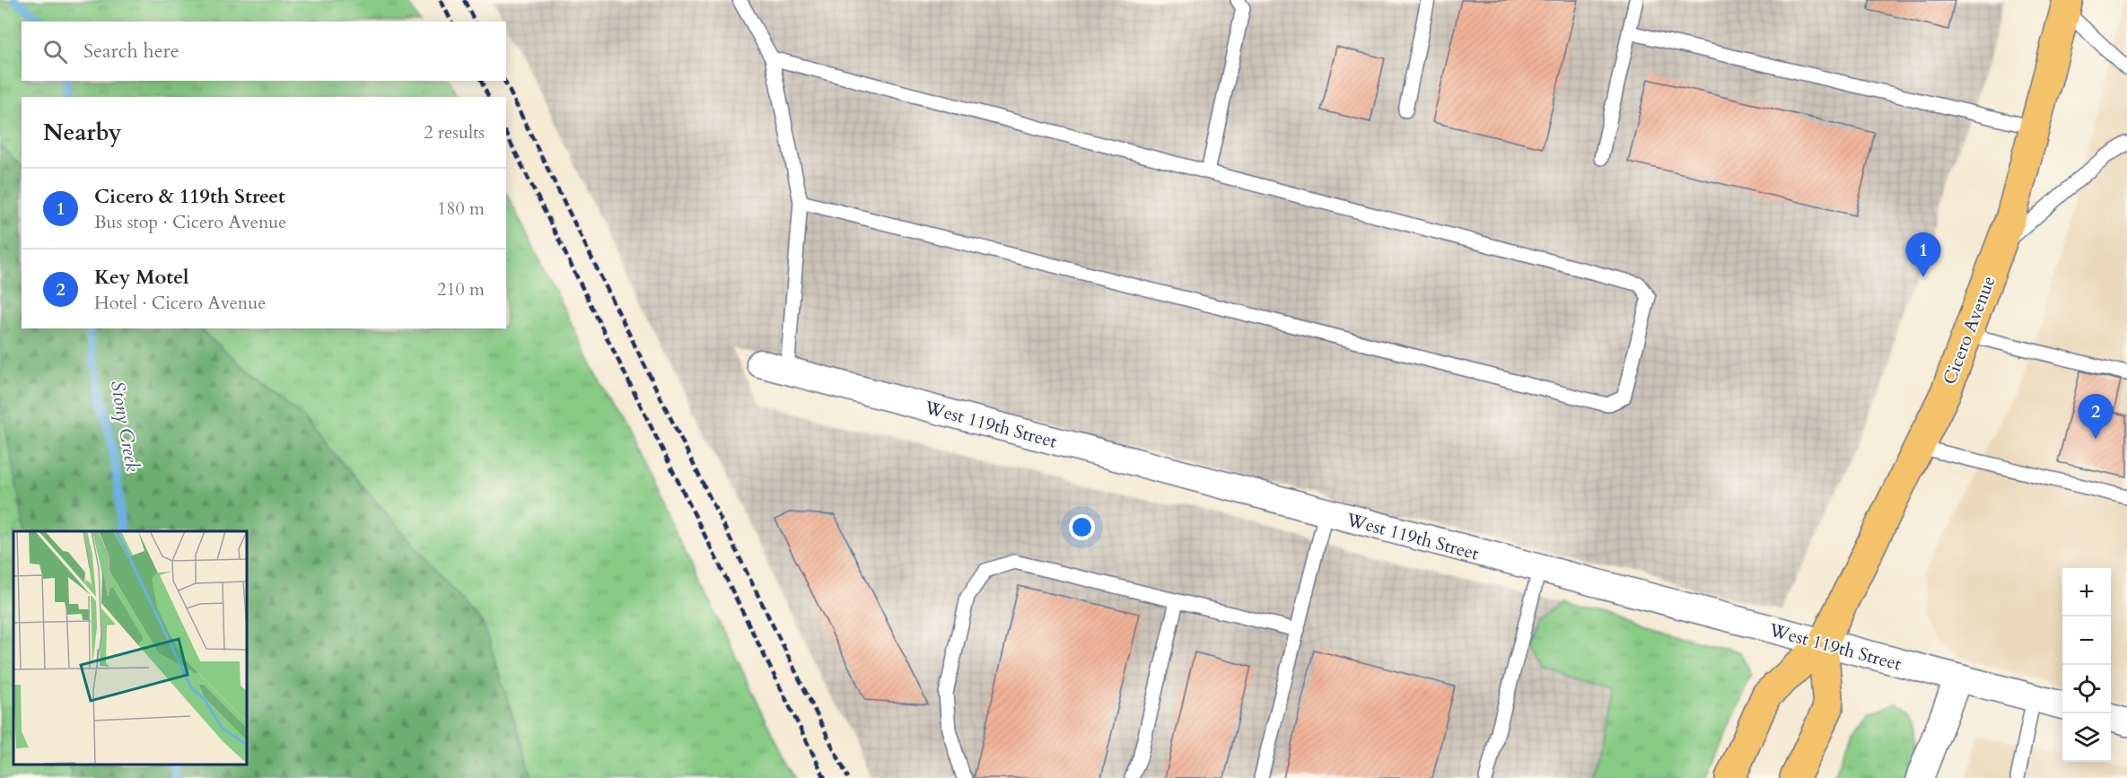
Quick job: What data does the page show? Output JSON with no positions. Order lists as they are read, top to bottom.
{
  "streets": {
    "main road": ["Cicero Avenue"],
    "street": ["West 119th Street"]
  },
  "crossings": [
    ["Cicero Avenue", "West 119th Street"]
  ],
  "water": ["Stony Creek"],
  "page": {
    "search": "Search here",
    "heading": ["Nearby", "2 results"],
    "list": [
      {
        "mark": "1",
        "name": "Cicero & 119th Street",
        "note": "Bus stop · Cicero Avenue",
        "value": "180 m"
      },
      {
        "mark": "2",
        "name": "Key Motel",
        "note": "Hotel · Cicero Avenue",
        "value": "210 m"
      }
    ],
    "pins": ["1", "2"],
    "map_buttons": ["+", "−"]
  }
}
